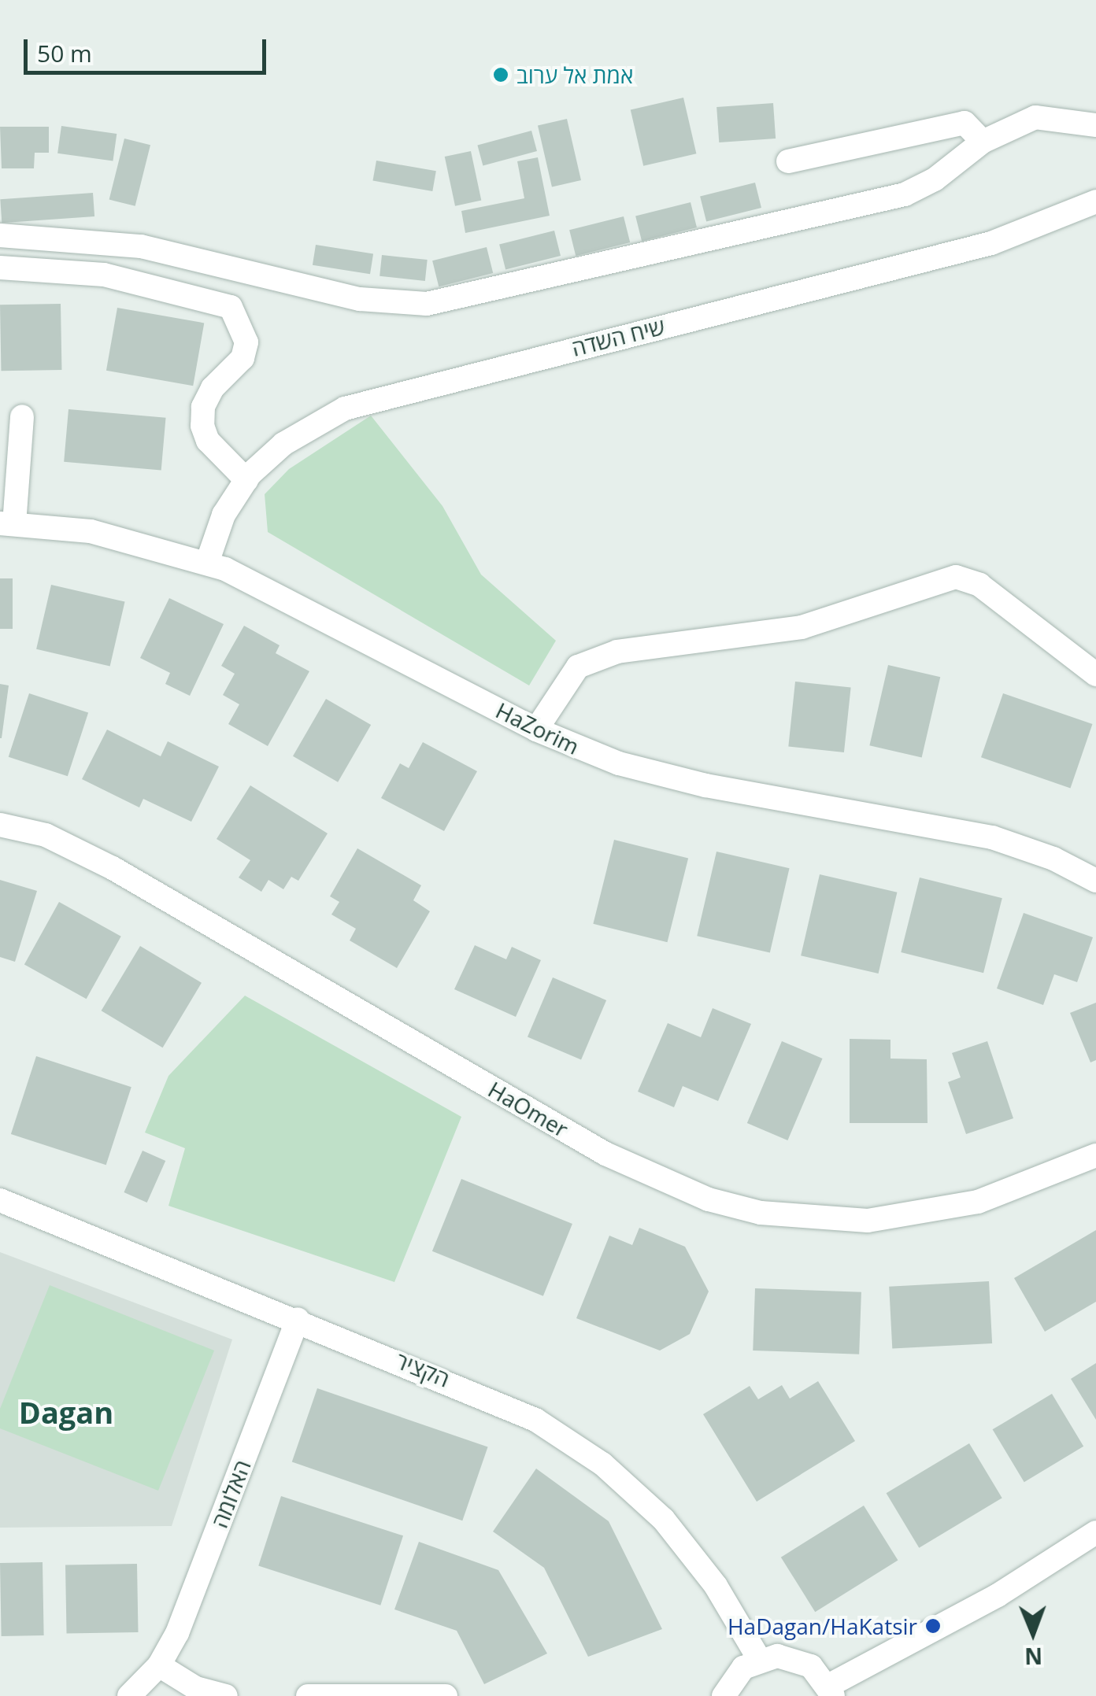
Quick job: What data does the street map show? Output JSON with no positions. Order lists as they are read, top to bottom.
{
  "streets": {
    "street": [
      "שיח השדה",
      "HaZorim",
      "HaOmer",
      "הקציר",
      "האלומה"
    ]
  },
  "crossings": [
    ["שיח השדה", "HaZorim"],
    ["הקציר", "האלומה"]
  ],
  "districts": ["Dagan"],
  "places": ["אמת אל ערוב", "HaDagan/HaKatsir"],
  "scale_bar": "50 m",
  "north": "bottom"
}
